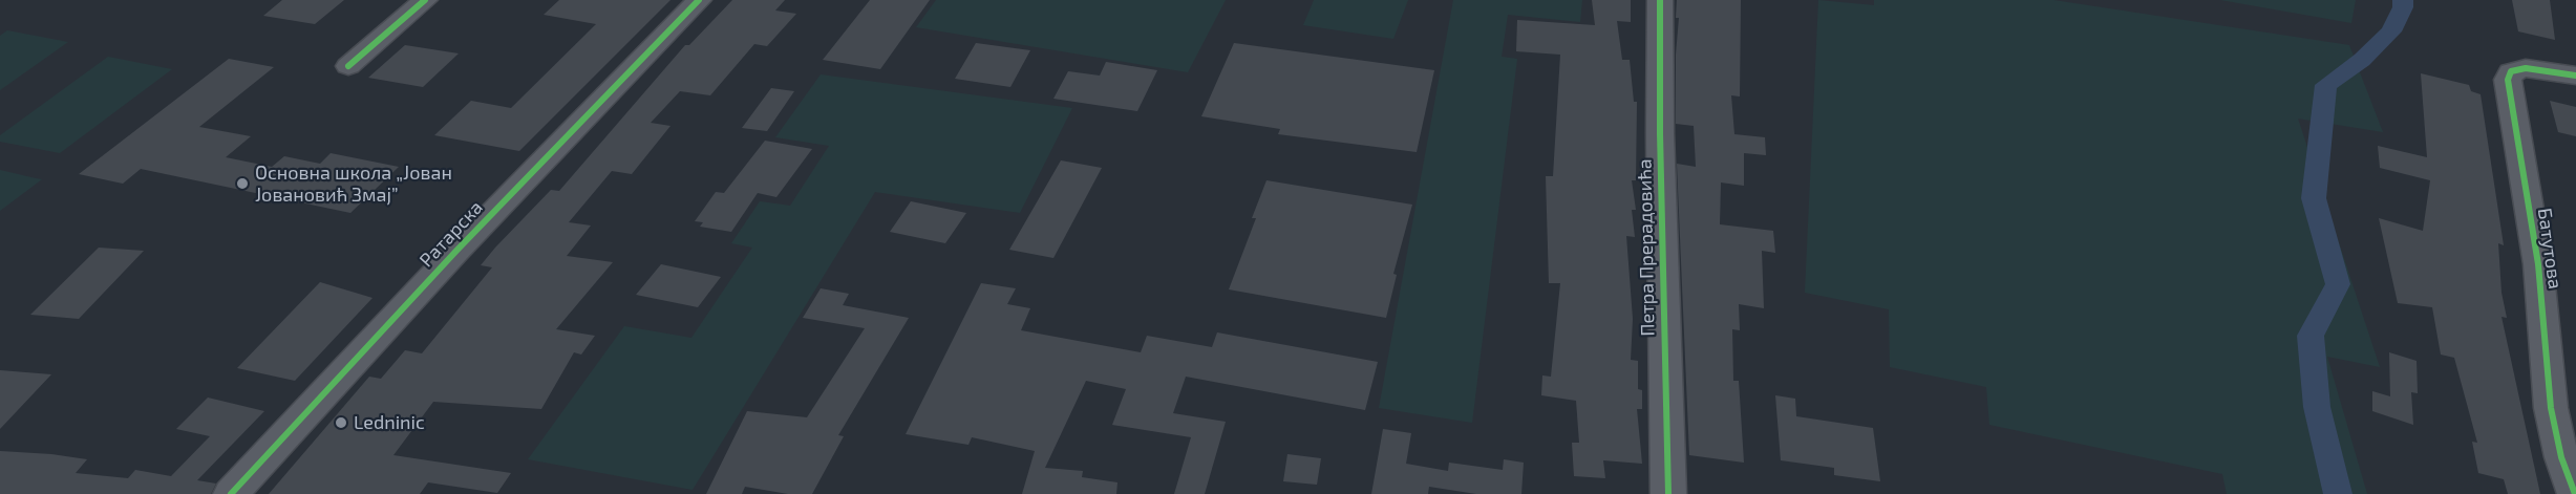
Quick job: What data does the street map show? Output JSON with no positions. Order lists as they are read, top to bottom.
{
  "streets": {
    "street": ["Ратарска", "Петра Прерадовића", "Батутова"]
  },
  "places": ["Основна школа „Јован Јовановић Змај”", "Ledninic"]
}
